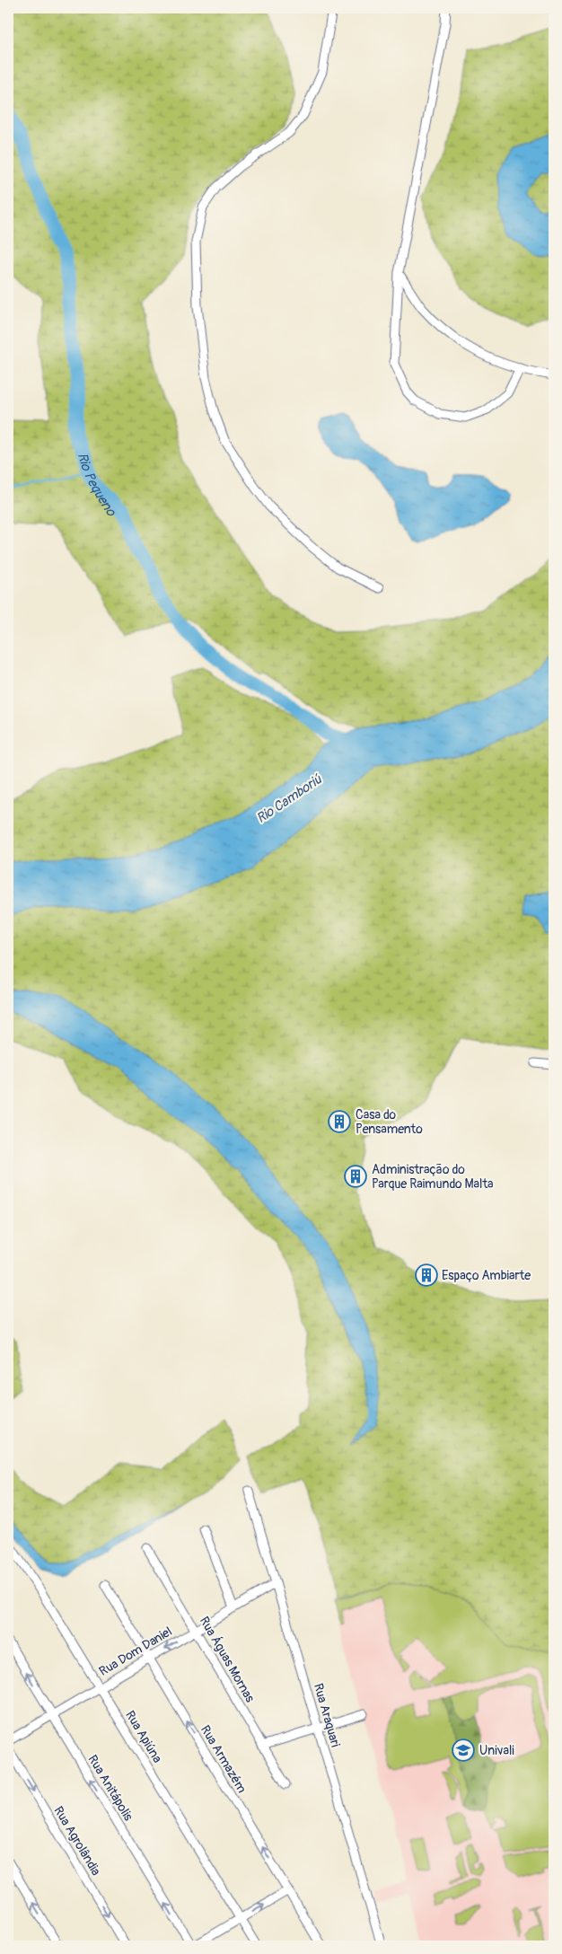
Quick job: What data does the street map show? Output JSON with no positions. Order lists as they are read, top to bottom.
{
  "streets": {
    "street": [
      "Rua Dom Daniel",
      "Rua Águas Mornas",
      "Rua Araquari",
      "Rua Apiúna",
      "Rua Armazém",
      "Rua Anitápolis",
      "Rua Agrolândia"
    ]
  },
  "crossings": [
    ["Rua Dom Daniel", "Rua Águas Mornas"],
    ["Rua Dom Daniel", "Rua Araquari"],
    ["Rua Dom Daniel", "Rua Apiúna"],
    ["Rua Dom Daniel", "Rua Armazém"],
    ["Rua Dom Daniel", "Rua Anitápolis"]
  ],
  "one_way": ["Rua Armazém", "Rua Anitápolis"],
  "water": ["Rio Pequeno", "Rio Camboriú"],
  "places": {
    "building": ["Casa do Pensamento", "Administração do Parque Raimundo Malta", "Espaço Ambiarte"],
    "school or university": ["Univali"]
  }
}
